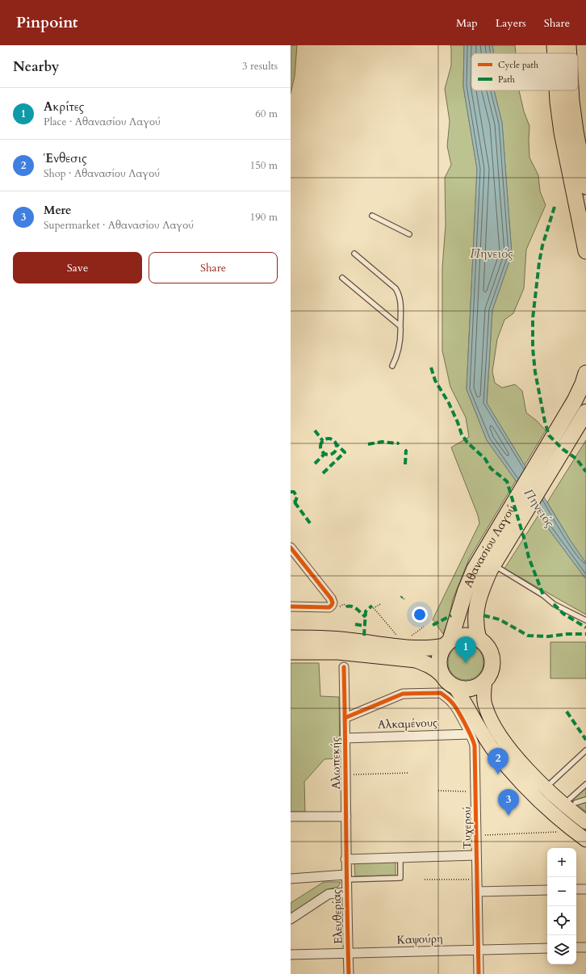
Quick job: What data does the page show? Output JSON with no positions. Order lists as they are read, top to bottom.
{
  "streets": {
    "highway": ["Αθανασίου Λαγού"],
    "street": [
      "Αλκαμένους",
      "Αλωπεκής",
      "Τυχερού",
      "Ελευθερίας",
      "Καψούρη"
    ]
  },
  "crossings": [
    ["Αλκαμένους", "Αλωπεκής"],
    ["Αλκαμένους", "Τυχερού"],
    ["Αλωπεκής", "Τυχερού"],
    ["Αλωπεκής", "Ελευθερίας"],
    ["Τυχερού", "Καψούρη"],
    ["Ελευθερίας", "Καψούρη"]
  ],
  "water": ["Πηνειός"],
  "legend": ["Cycle path", "Path"],
  "page": {
    "header": "Pinpoint",
    "nav": ["Map", "Layers", "Share"],
    "heading": ["Nearby", "3 results"],
    "list": [
      {
        "mark": "1",
        "name": "Ακρίτες",
        "note": "Place · Αθανασίου Λαγού",
        "value": "60 m"
      },
      {
        "mark": "2",
        "name": "Ένθεσις",
        "note": "Shop · Αθανασίου Λαγού",
        "value": "150 m"
      },
      {
        "mark": "3",
        "name": "Mere",
        "note": "Supermarket · Αθανασίου Λαγού",
        "value": "190 m"
      }
    ],
    "buttons": ["Save", "Share"],
    "pins": ["1", "2", "3"],
    "map_buttons": ["+", "−"]
  }
}
